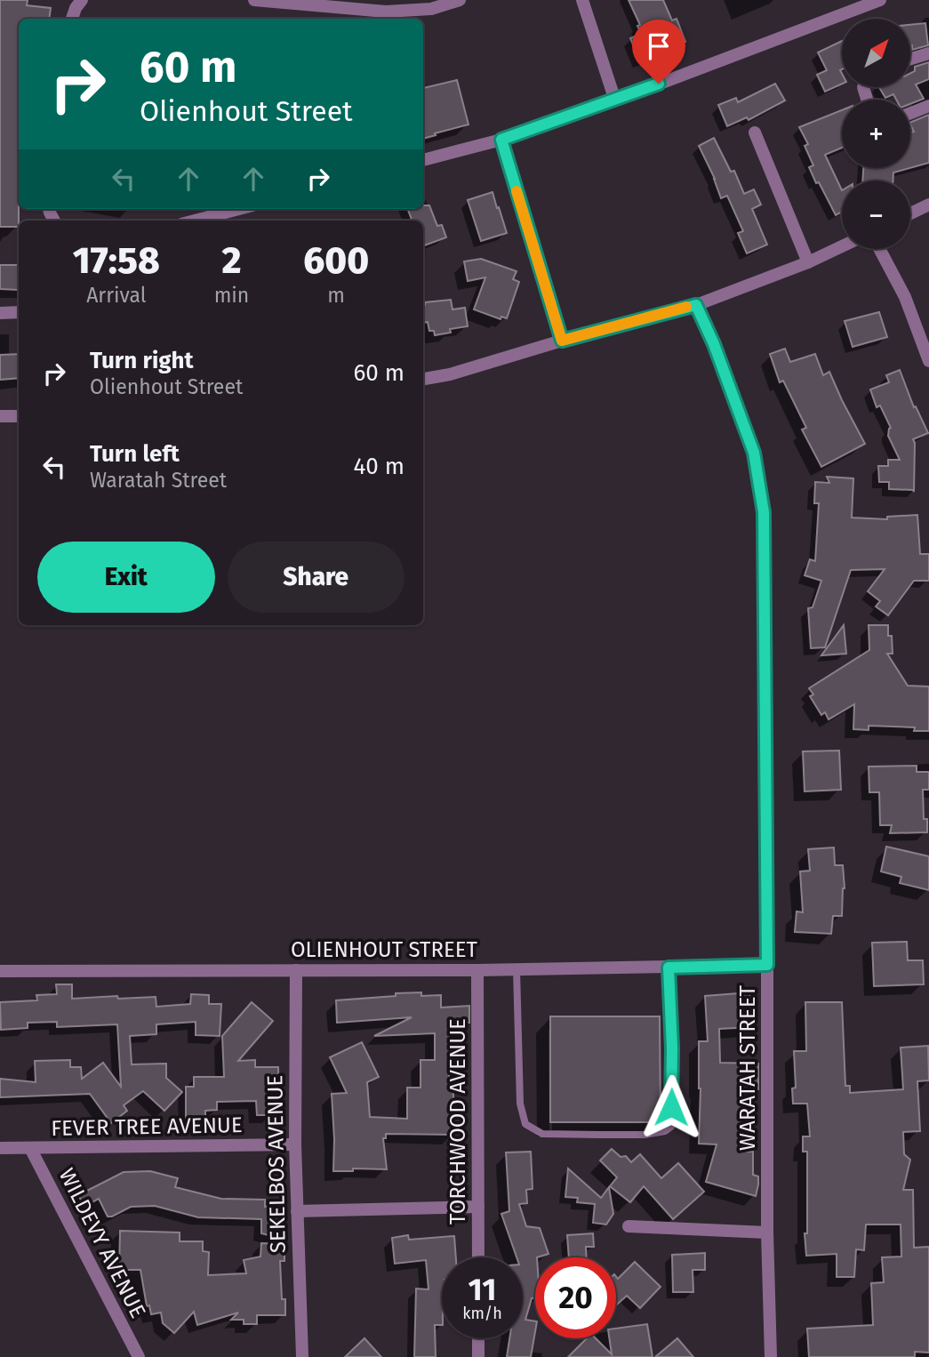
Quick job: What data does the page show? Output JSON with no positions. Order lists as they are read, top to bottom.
{
  "streets": {
    "street": [
      "OLIENHOUT STREET",
      "WARATAH STREET",
      "TORCHWOOD AVENUE",
      "FEVER TREE AVENUE",
      "SEKELBOS AVENUE",
      "WILDEVY AVENUE"
    ]
  },
  "crossings": [
    ["OLIENHOUT STREET", "WARATAH STREET"],
    ["OLIENHOUT STREET", "TORCHWOOD AVENUE"],
    ["OLIENHOUT STREET", "SEKELBOS AVENUE"],
    ["FEVER TREE AVENUE", "SEKELBOS AVENUE"],
    ["FEVER TREE AVENUE", "WILDEVY AVENUE"]
  ],
  "north": "top right",
  "page": {
    "map_buttons": ["+", "−"],
    "turn": ["60 m", "Olienhout Street"],
    "eta": [
      "17:58",
      "Arrival",
      "2",
      "min",
      "600",
      "m"
    ],
    "list": [
      {
        "name": "Turn right",
        "note": "Olienhout Street",
        "value": "60 m"
      },
      {
        "name": "Turn left",
        "note": "Waratah Street",
        "value": "40 m"
      }
    ],
    "buttons": ["Exit", "Share"],
    "speed": "11 km/h",
    "limit": "20"
  }
}
